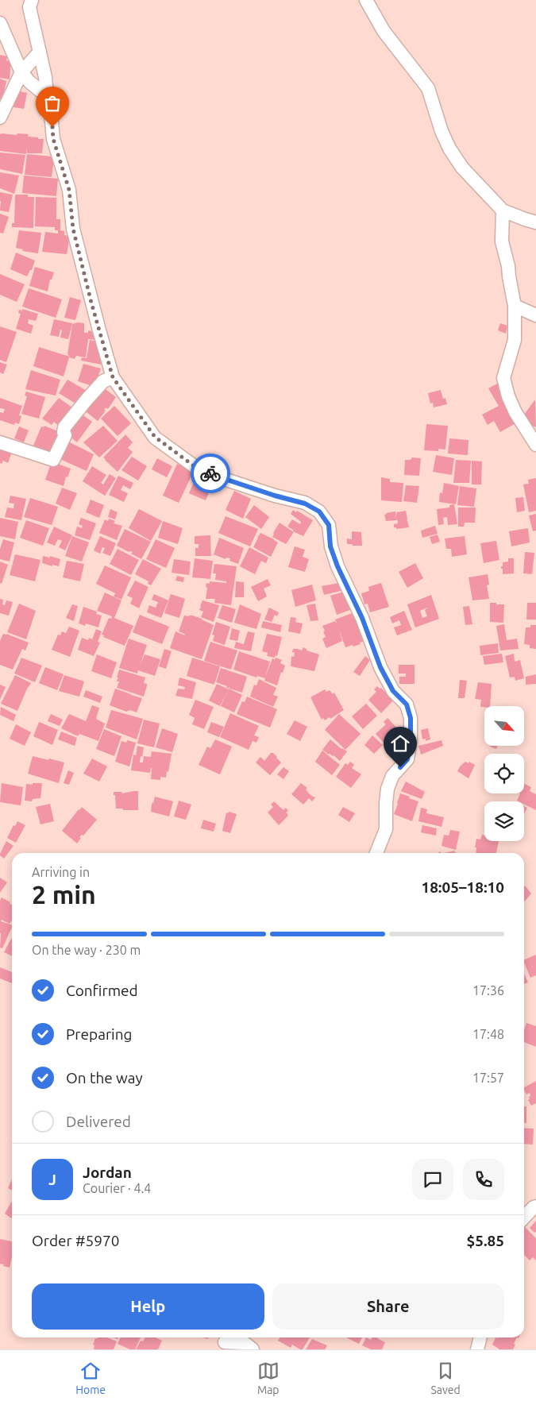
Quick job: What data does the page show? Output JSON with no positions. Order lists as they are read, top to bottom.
{
  "north": "bottom right",
  "page": {
    "heading": ["2 min", "Arriving in", "18:05–18:10"],
    "panel": [
      "Jordan",
      "Courier · 4.4",
      "Order #5970",
      "$5.85"
    ],
    "bar": "On the way · 230 m",
    "list": [
      ["Confirmed", "17:36"],
      ["Preparing", "17:48"],
      ["On the way", "17:57"],
      "Delivered"
    ],
    "round": "J",
    "buttons": ["Help", "Share"],
    "tabs": ["Home", "Map", "Saved"]
  }
}
